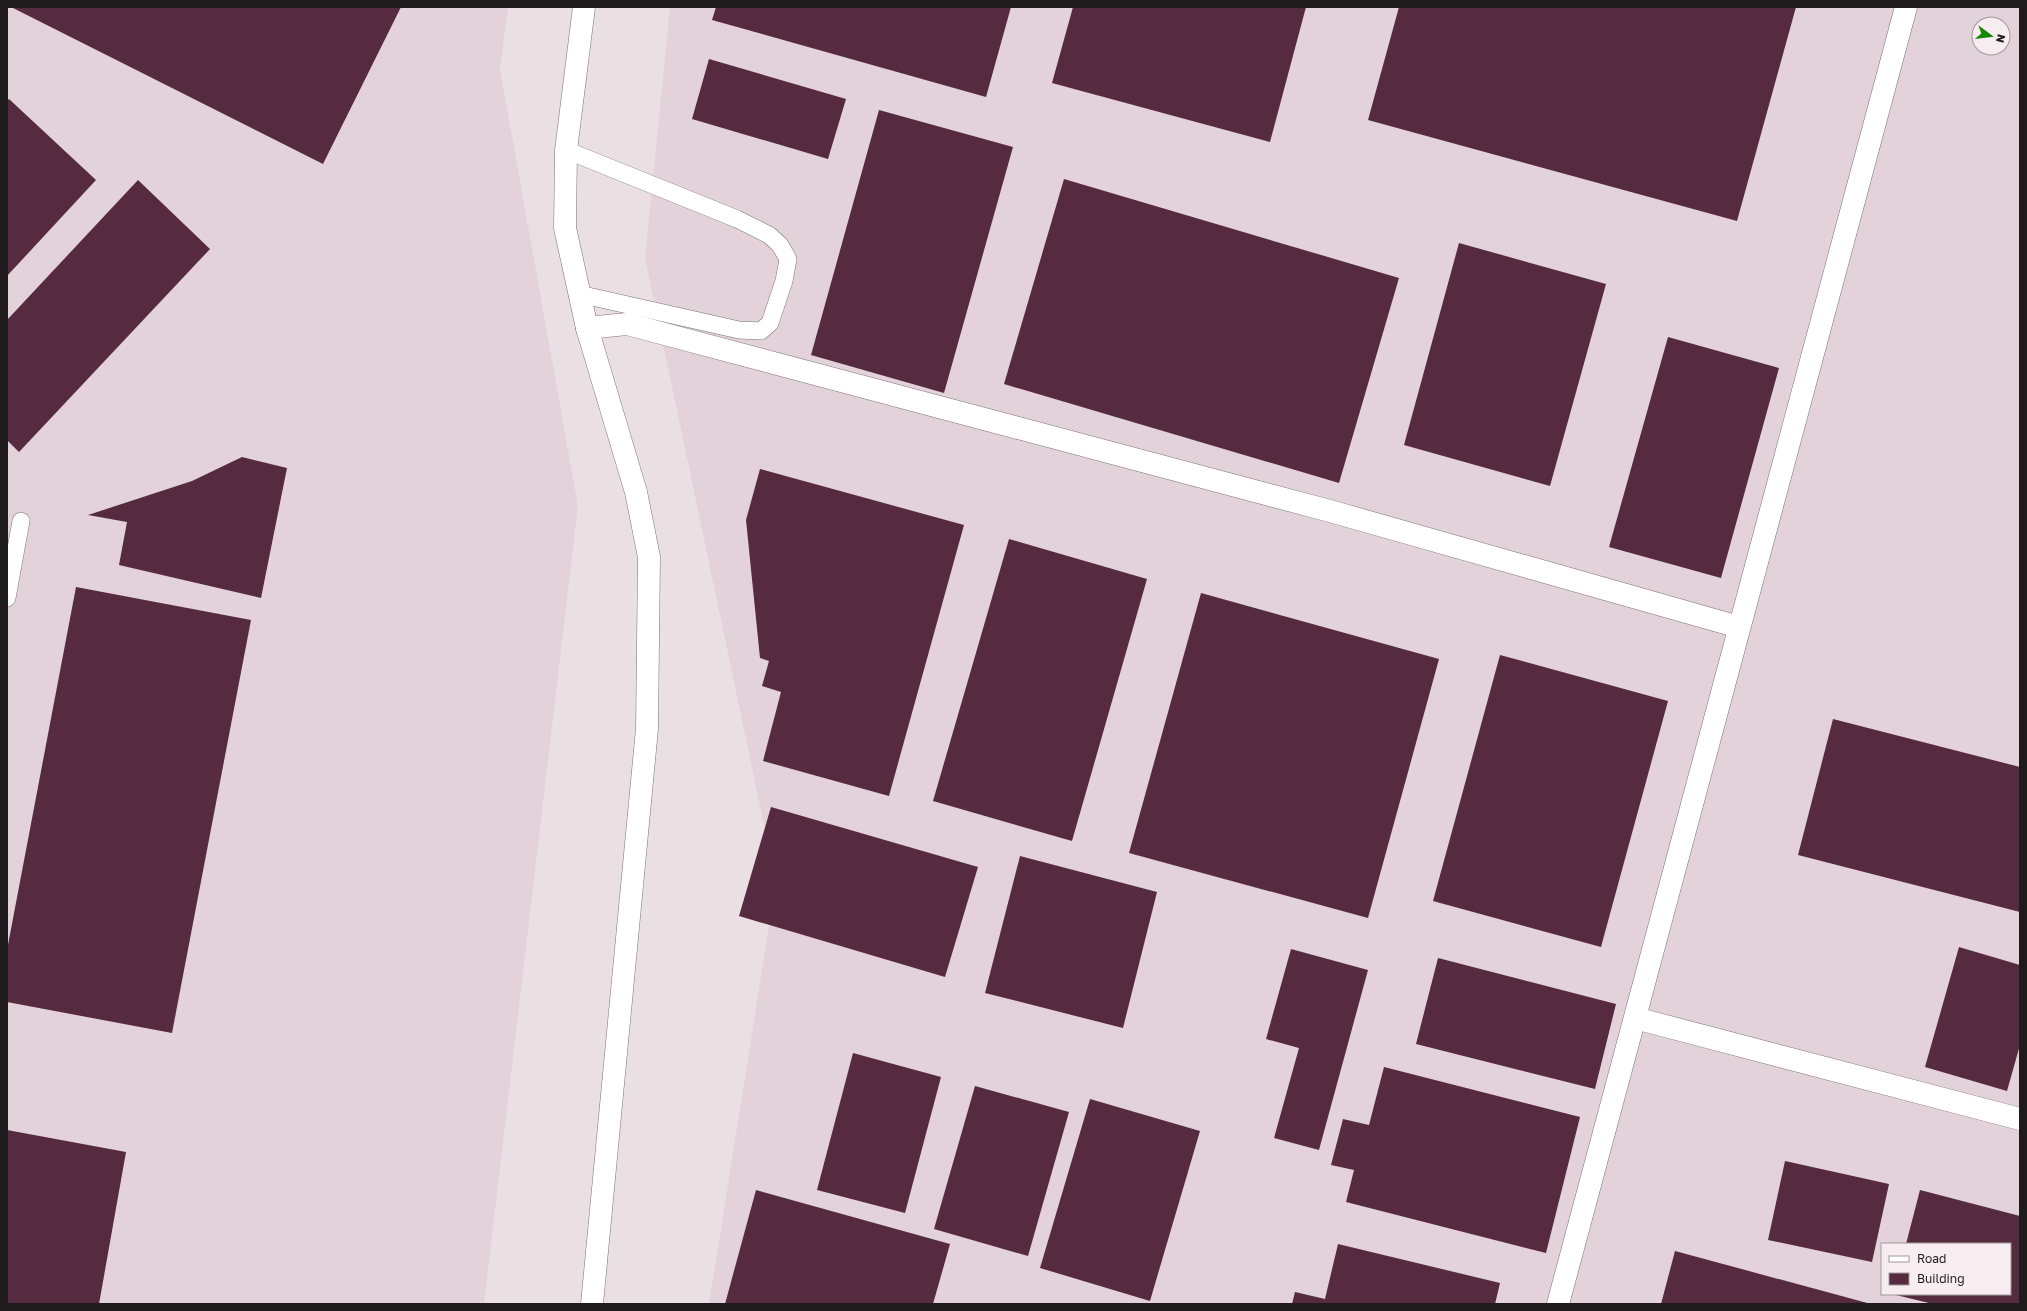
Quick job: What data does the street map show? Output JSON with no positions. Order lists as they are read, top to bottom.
{
  "legend": ["Road", "Building"],
  "north": "right"
}
